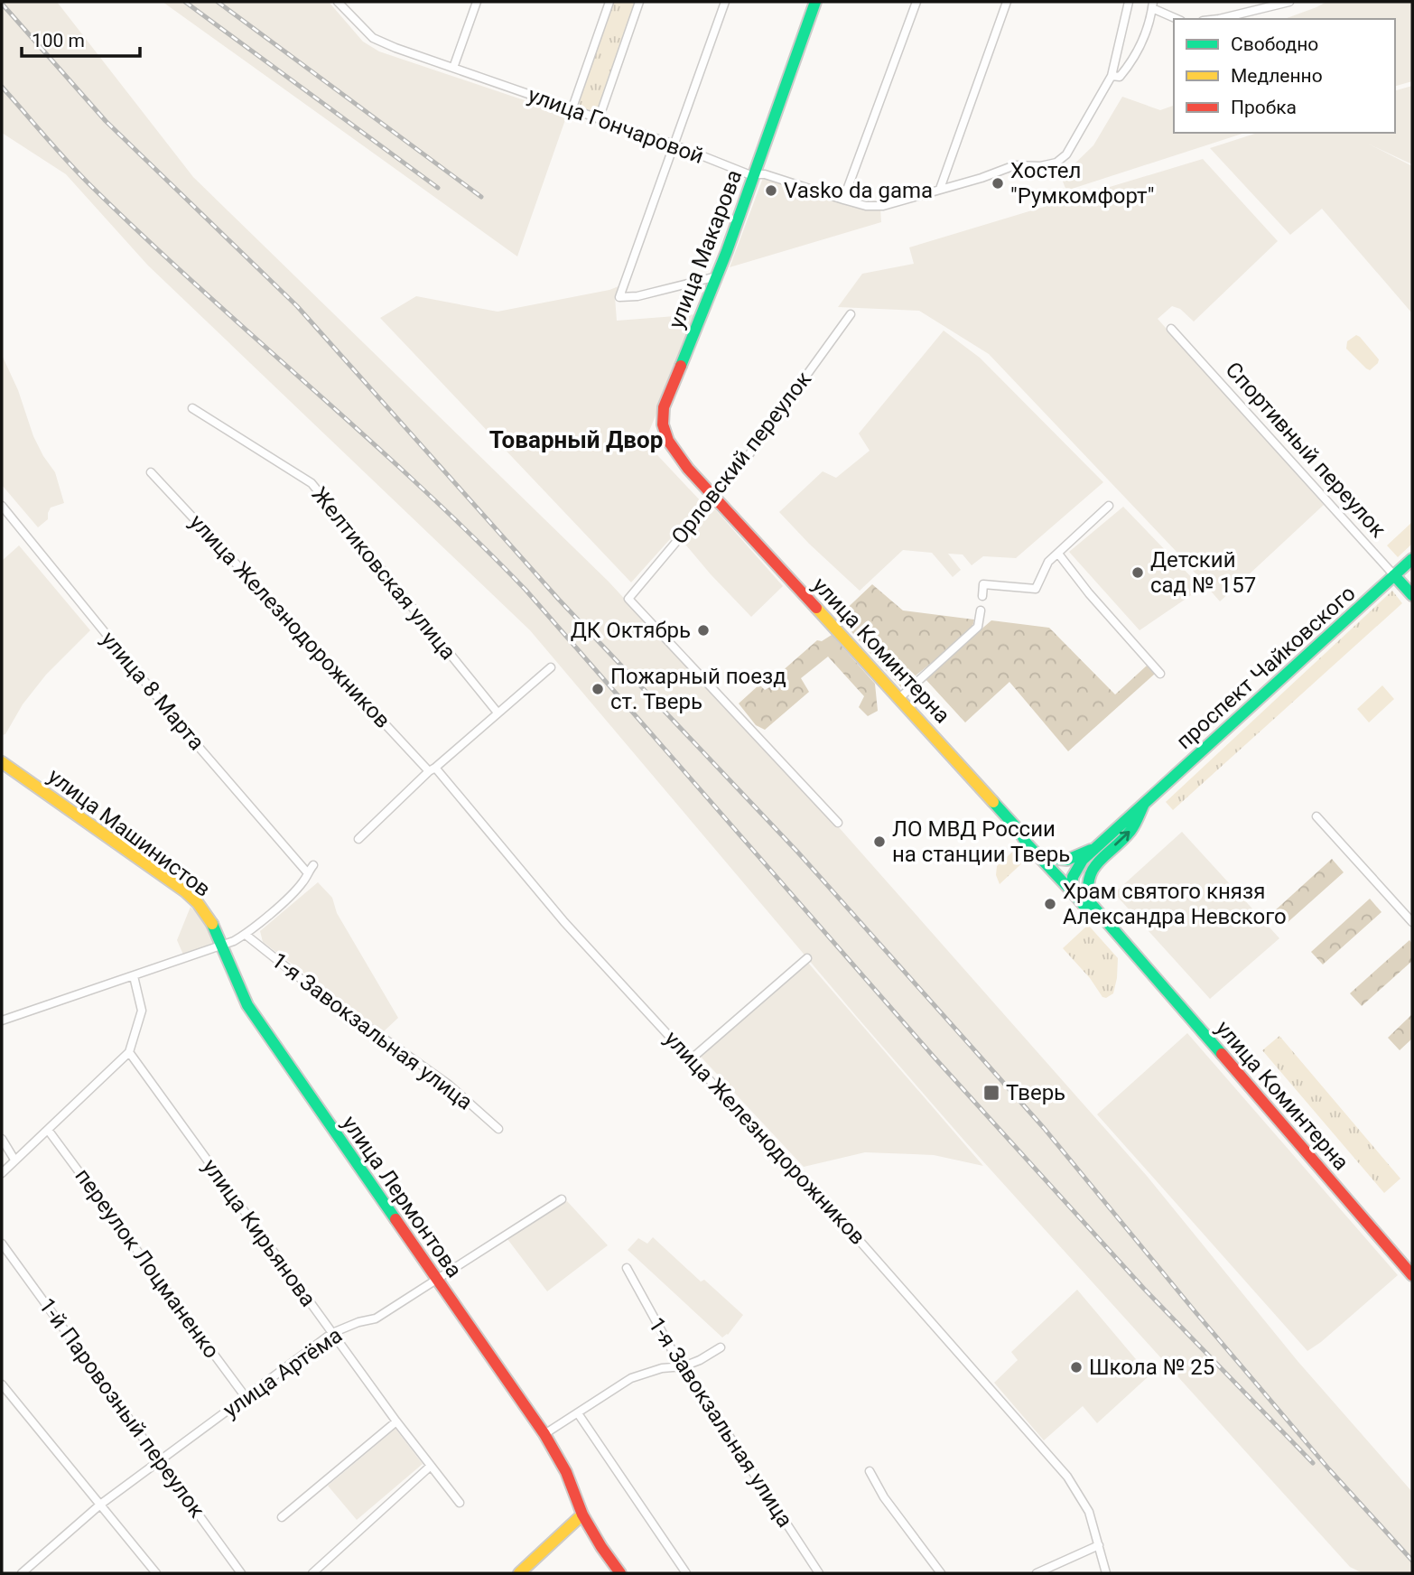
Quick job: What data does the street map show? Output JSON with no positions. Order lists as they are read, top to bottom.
{
  "streets": {
    "main road": [
      "улица Макарова",
      "Спортивный переулок",
      "улица Коминтерна",
      "проспект Чайковского",
      "улица Машинистов",
      "улица Лермонтова"
    ],
    "street": [
      "улица Гончаровой",
      "Орловский переулок",
      "Желтиковская улица",
      "улица Железнодорожников",
      "улица 8 Марта",
      "1-я Завокзальная улица",
      "улица Кирьянова",
      "переулок Лоцманенко",
      "улица Артёма",
      "1-й Паровозный переулок"
    ]
  },
  "crossings": [
    ["улица Гончаровой", "улица Макарова"],
    ["улица Макарова", "Орловский переулок"],
    ["улица Макарова", "улица Коминтерна"],
    ["Спортивный переулок", "проспект Чайковского"],
    ["Орловский переулок", "улица Коминтерна"],
    ["улица Коминтерна", "проспект Чайковского"],
    ["улица Машинистов", "улица Лермонтова"],
    ["улица Лермонтова", "улица Артёма"],
    ["улица Кирьянова", "улица Артёма"],
    ["переулок Лоцманенко", "улица Артёма"],
    ["улица Артёма", "1-й Паровозный переулок"]
  ],
  "districts": ["Товарный Двор"],
  "places": {
    "other": [
      "Хостел \"Румкомфорт\"",
      "Vasko da gama",
      "Детский сад № 157",
      "ДК Октябрь",
      "Пожарный поезд ст. Тверь",
      "ЛО МВД России на станции Тверь",
      "Храм святого князя Александра Невского",
      "Школа № 25"
    ],
    "transit": ["Тверь"]
  },
  "legend": ["Свободно", "Медленно", "Пробка"],
  "scale_bar": "100 m"
}
